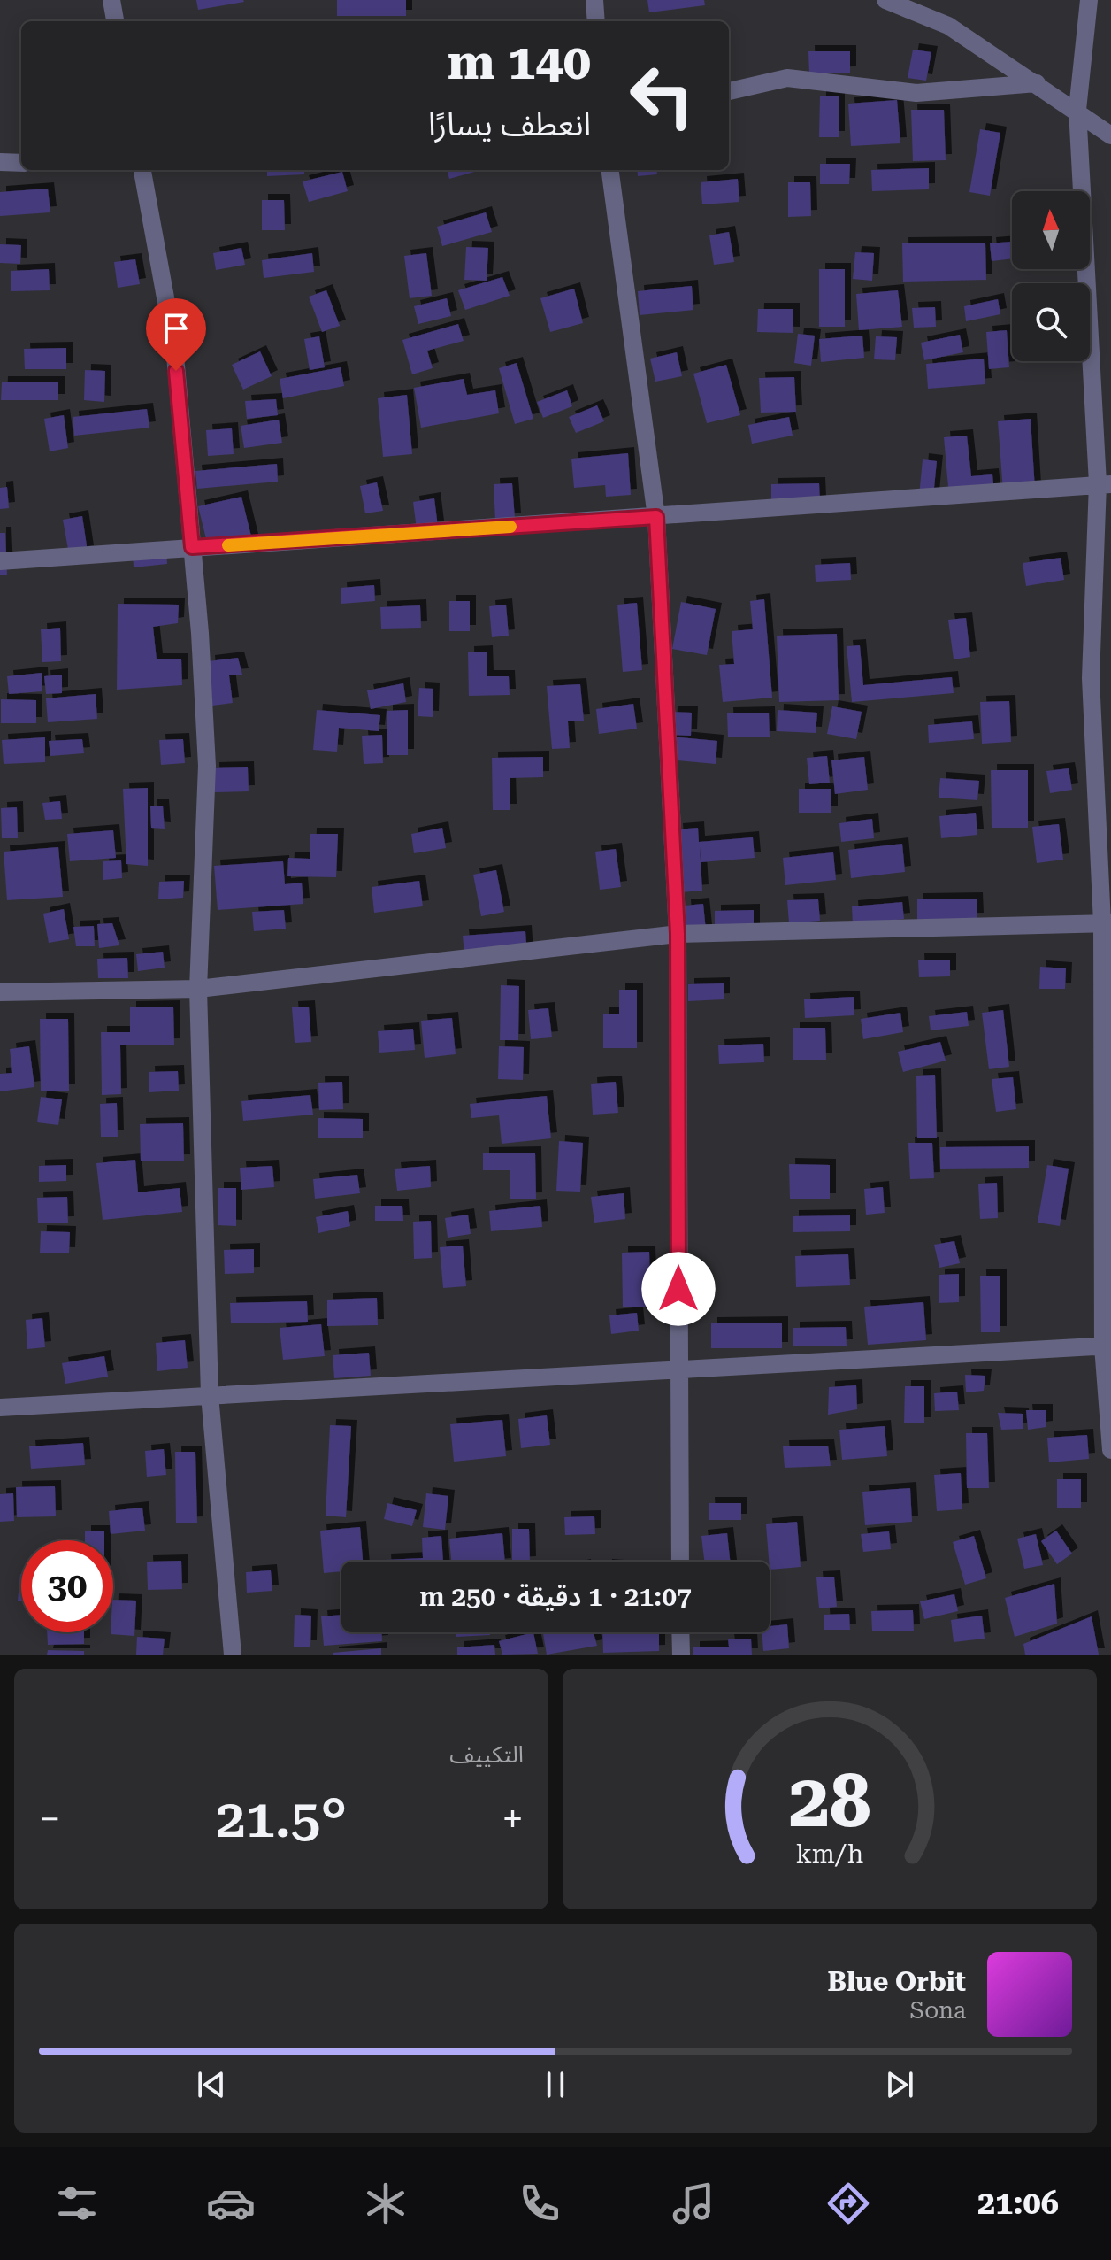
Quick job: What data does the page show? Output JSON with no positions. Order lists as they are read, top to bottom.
{
  "north": "top",
  "page": {
    "turn": ["140 m", "انعطف يسارًا"],
    "limit": "30",
    "trip": "21:07 · 1 دقيقة · 250 m",
    "tile": "التكييف",
    "heat": ["−", "21.5°", "+"],
    "song": ["Blue Orbit", "Sona"],
    "tabs": "21:06",
    "gauge": ["28", "km/h"]
  }
}
